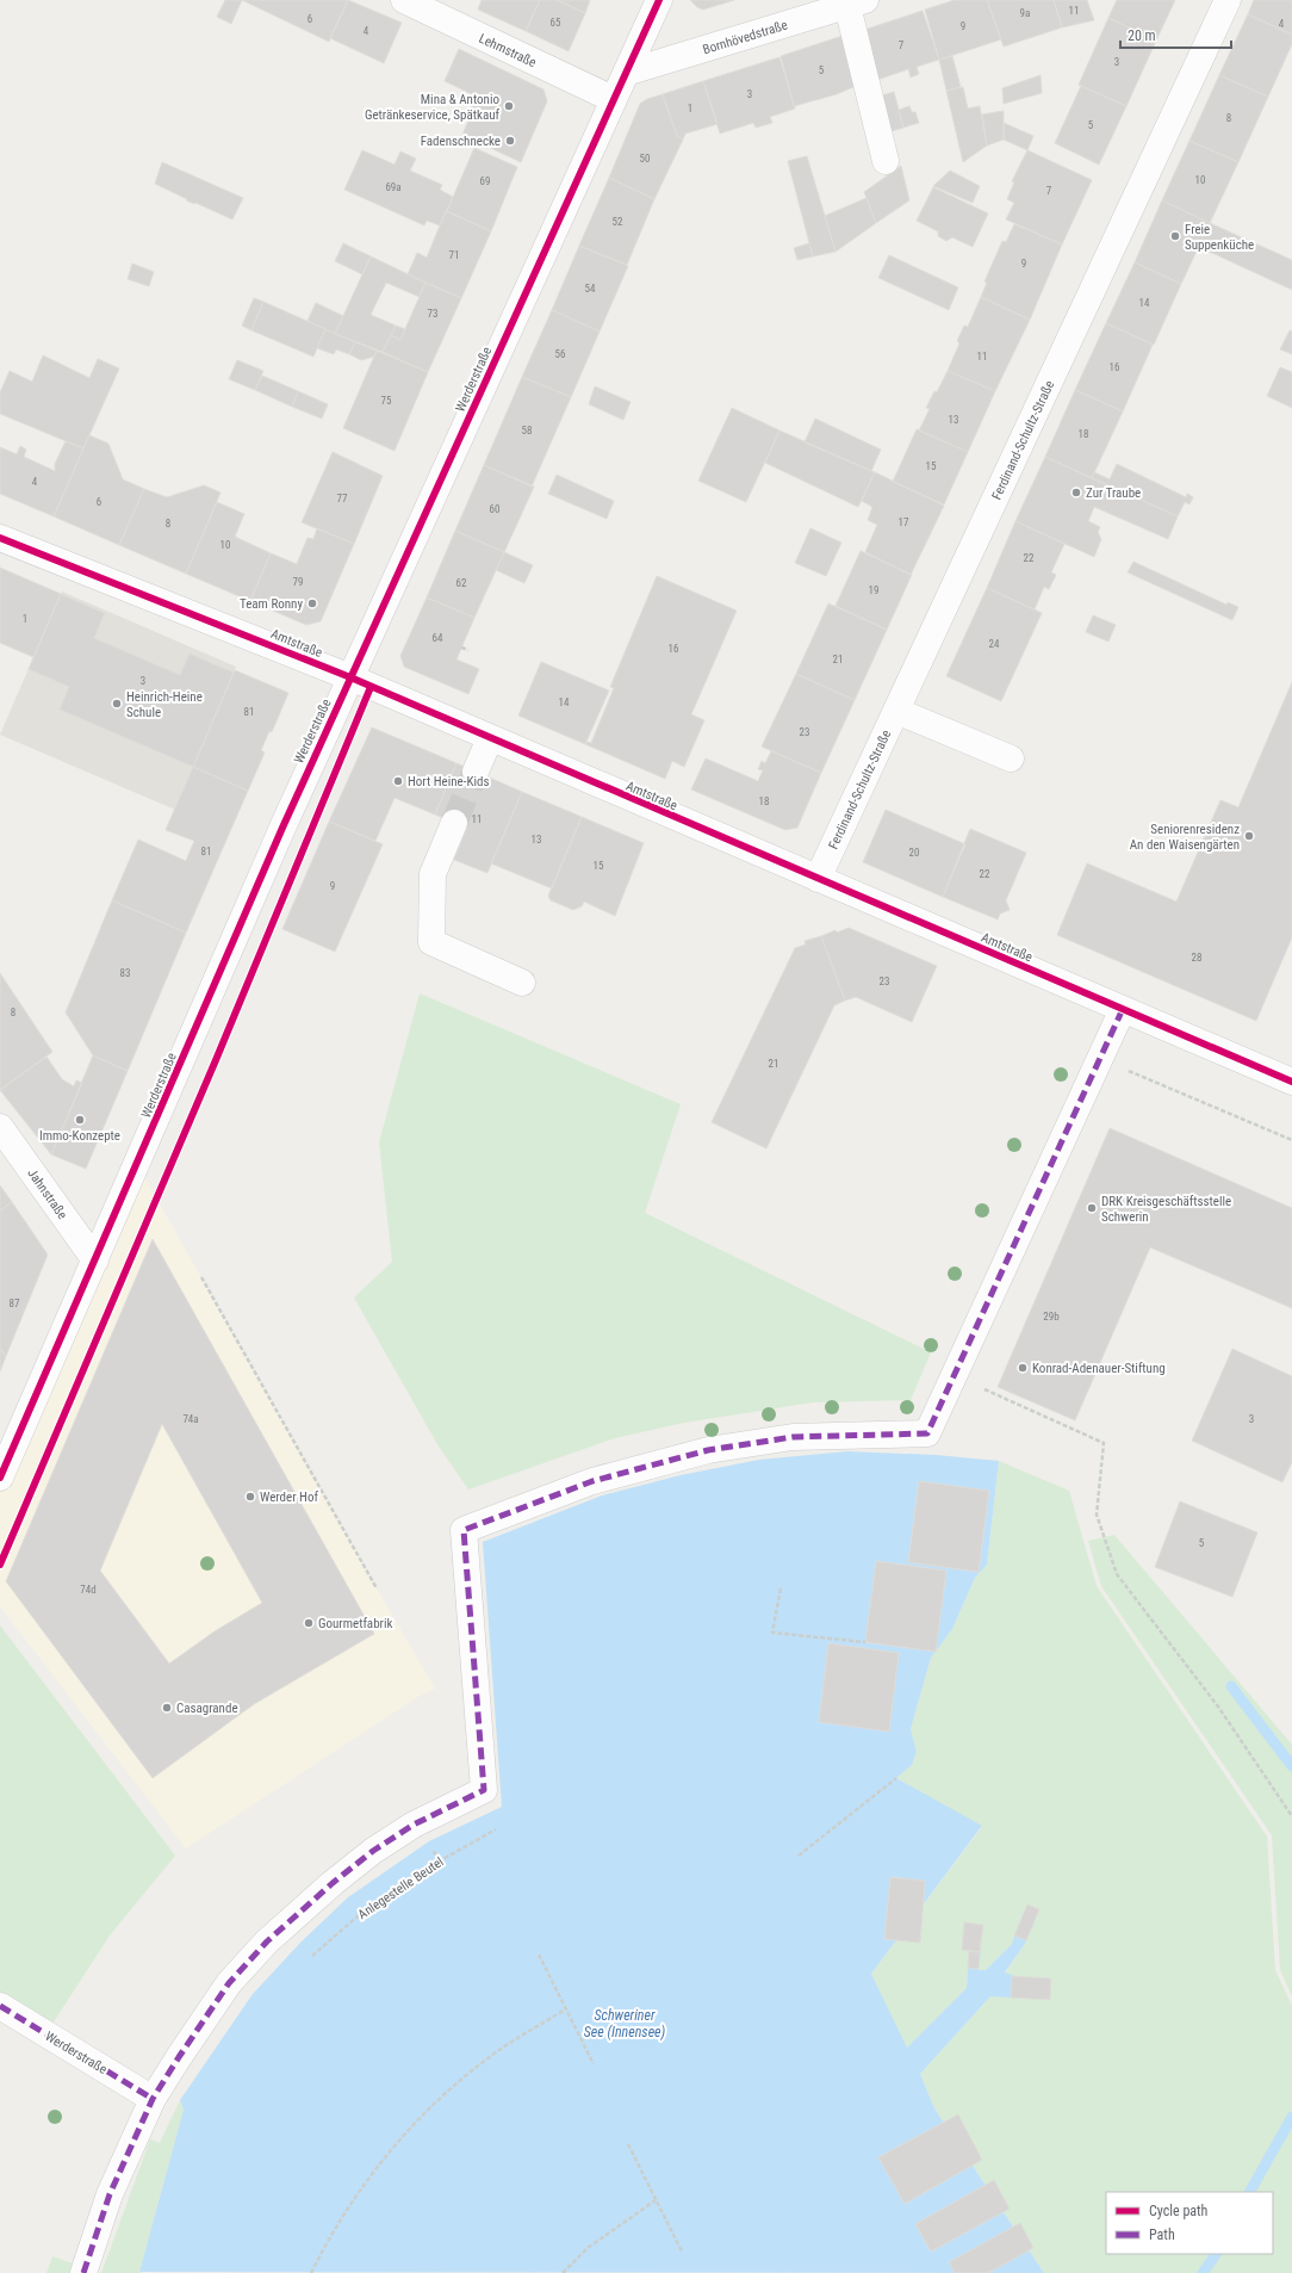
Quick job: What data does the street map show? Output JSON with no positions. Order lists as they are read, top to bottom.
{
  "streets": {
    "street": [
      "Bornhövedstraße",
      "Lehmstraße",
      "Werderstraße",
      "Ferdinand-Schultz-Straße",
      "Amtstraße",
      "Jahnstraße"
    ],
    "path": ["Anlegestelle Beutel"]
  },
  "crossings": [
    ["Bornhövedstraße", "Werderstraße"],
    ["Lehmstraße", "Werderstraße"],
    ["Werderstraße", "Amtstraße"],
    ["Werderstraße", "Jahnstraße"],
    ["Ferdinand-Schultz-Straße", "Amtstraße"]
  ],
  "water": ["Schweriner See (Innensee)"],
  "places": [
    "Mina & Antonio Getränkeservice, Spätkauf",
    "Fadenschnecke",
    "Freie Suppenküche",
    "Zur Traube",
    "Team Ronny",
    "Heinrich-Heine Schule",
    "Hort Heine-Kids",
    "Seniorenresidenz An den Waisengärten",
    "Immo-Konzepte",
    "DRK Kreisgeschäftsstelle Schwerin",
    "Konrad-Adenauer-Stiftung",
    "Werder Hof",
    "Gourmetfabrik",
    "Casagrande"
  ],
  "house_numbers": [
    "11",
    "9a",
    "6",
    "65",
    "4",
    "9",
    "4",
    "7",
    "3",
    "5",
    "3",
    "1",
    "8",
    "5",
    "50",
    "10",
    "69",
    "69a",
    "7",
    "52",
    "71",
    "9",
    "54",
    "14",
    "73",
    "56",
    "11",
    "16",
    "75",
    "13",
    "58",
    "18",
    "15",
    "4",
    "77",
    "6",
    "60",
    "17",
    "8",
    "10",
    "22",
    "79",
    "62",
    "19",
    "1",
    "64",
    "24",
    "16",
    "21",
    "3",
    "14",
    "81",
    "23",
    "18",
    "11",
    "13",
    "81",
    "20",
    "15",
    "22",
    "9",
    "28",
    "83",
    "23",
    "8",
    "21",
    "87",
    "29b",
    "74a",
    "3",
    "5",
    "74d"
  ],
  "legend": ["Cycle path", "Path"],
  "scale_bar": "20 m"
}
